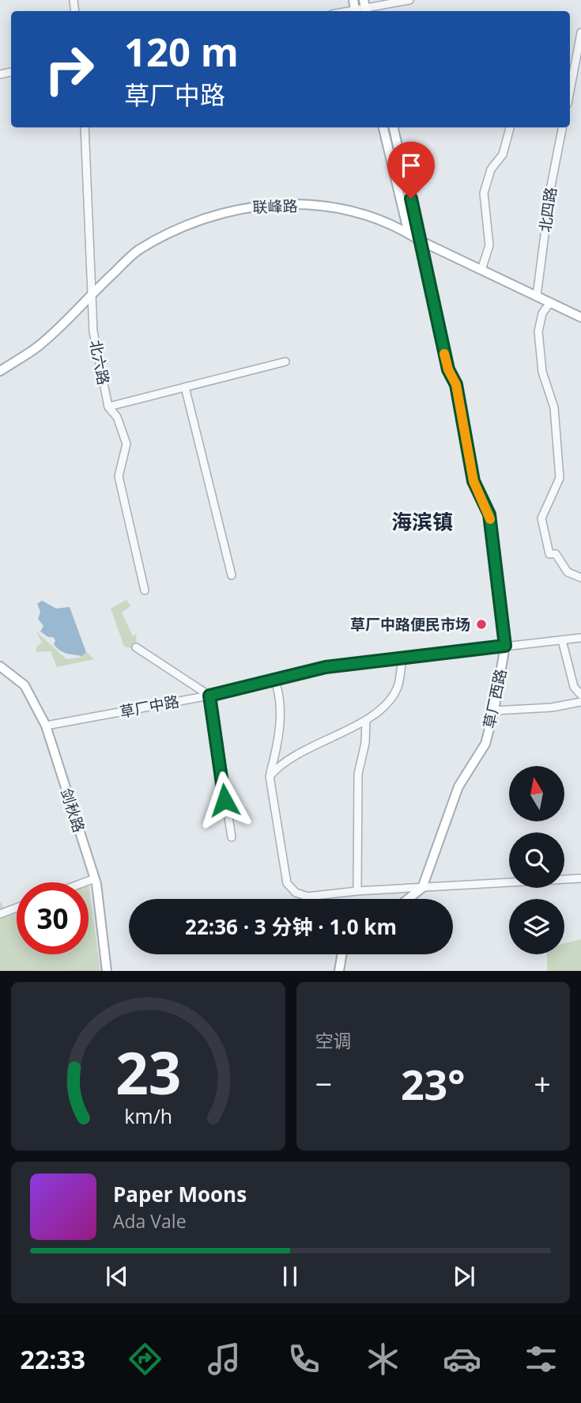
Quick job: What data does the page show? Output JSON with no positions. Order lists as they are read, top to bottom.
{
  "streets": {
    "main road": ["联峰路", "草厂西路", "剑秋路"],
    "street": ["北四路", "北六路", "草厂中路"]
  },
  "crossings": [
    ["联峰路", "北四路"],
    ["联峰路", "北六路"],
    ["联峰路", "草厂西路"],
    ["草厂西路", "草厂中路"],
    ["草厂中路", "剑秋路"]
  ],
  "districts": ["海滨镇"],
  "places": ["草厂中路便民市场"],
  "north": "top",
  "page": {
    "turn": ["120 m", "草厂中路"],
    "limit": "30",
    "trip": "22:36 · 3 分钟 · 1.0 km",
    "tile": "空调",
    "heat": ["−", "23°", "+"],
    "song": ["Paper Moons", "Ada Vale"],
    "tabs": "22:33",
    "gauge": ["23", "km/h"]
  }
}
